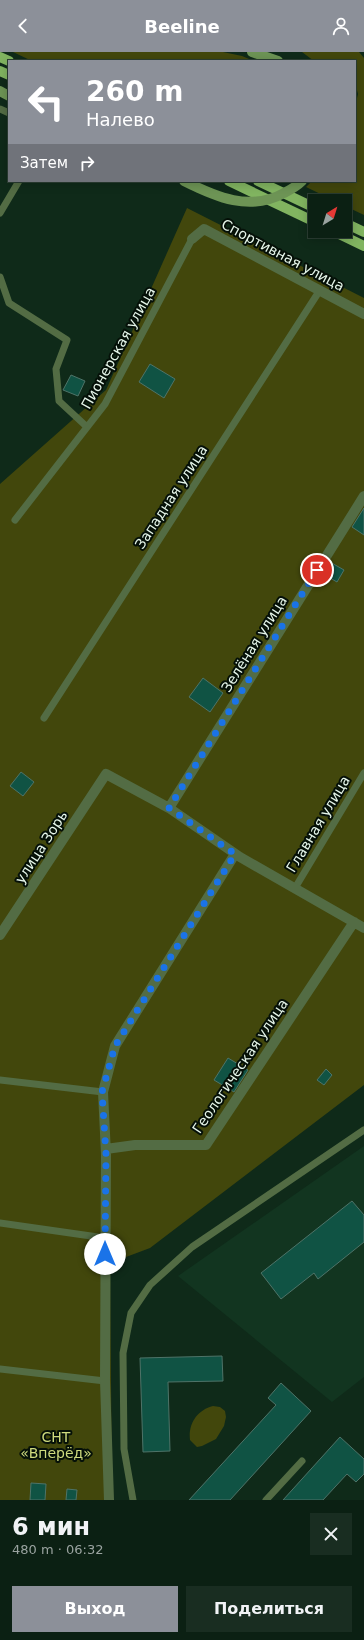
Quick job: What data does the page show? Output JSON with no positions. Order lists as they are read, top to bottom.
{
  "streets": {
    "street": [
      "Спортивная улица",
      "Зелёная улица",
      "улица Зорь",
      "Геологическая улица"
    ],
    "lane": ["Пионерская улица", "Западная улица", "Главная улица"]
  },
  "crossings": [
    ["Спортивная улица", "Пионерская улица"],
    ["Спортивная улица", "Западная улица"],
    ["Зелёная улица", "улица Зорь"]
  ],
  "parks": ["СНТ «Вперёд»"],
  "north": "top right",
  "page": {
    "header": "Beeline",
    "turn": ["260 m", "Налево"],
    "then": "Затем",
    "heading": ["6 мин", "480 m · 06:32"],
    "buttons": ["Выход", "Поделиться"]
  }
}
